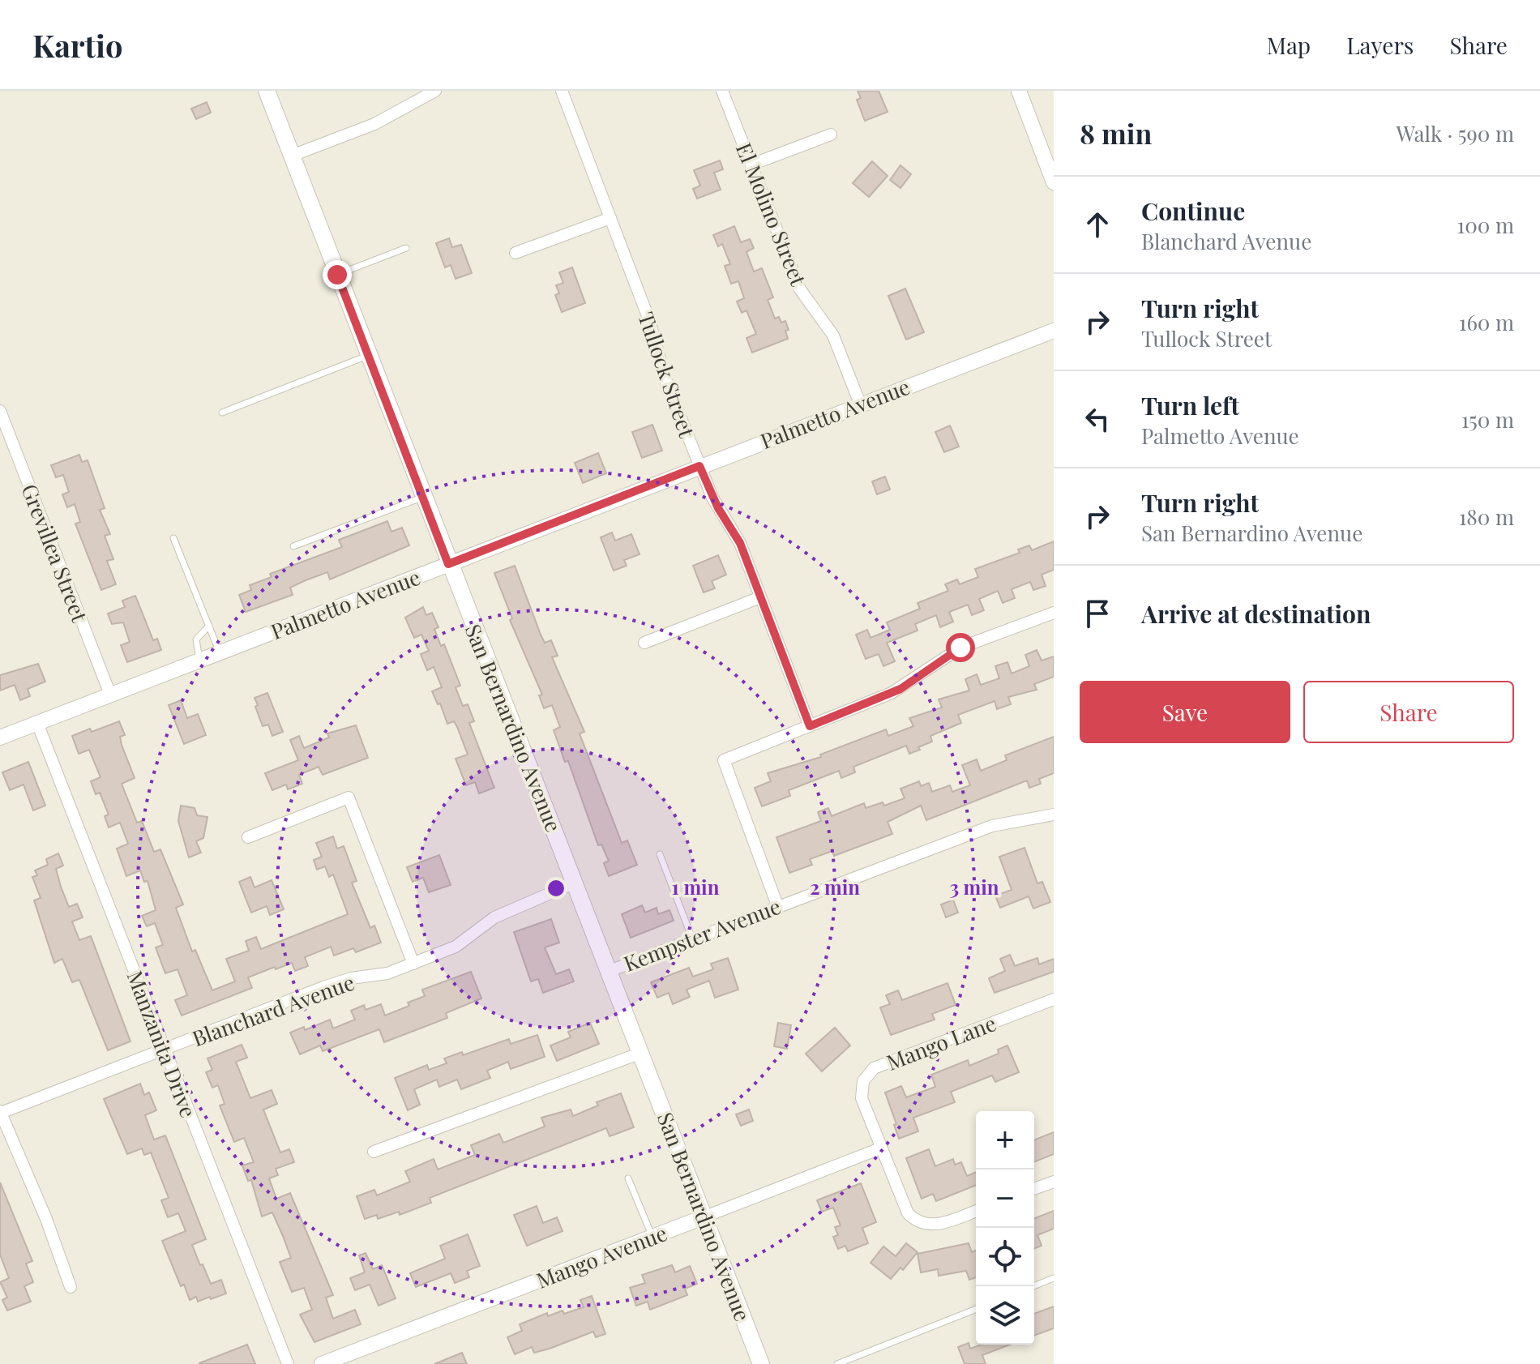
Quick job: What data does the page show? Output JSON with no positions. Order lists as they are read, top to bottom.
{
  "streets": {
    "main road": ["San Bernardino Avenue"],
    "street": [
      "El Molino Street",
      "Tullock Street",
      "Palmetto Avenue",
      "Grevillea Street",
      "Kempster Avenue",
      "Blanchard Avenue",
      "Mango Lane",
      "Manzanita Drive",
      "Mango Avenue"
    ]
  },
  "crossings": [
    ["El Molino Street", "Palmetto Avenue"],
    ["Tullock Street", "Palmetto Avenue"],
    ["Palmetto Avenue", "Grevillea Street"],
    ["Palmetto Avenue", "San Bernardino Avenue"],
    ["Palmetto Avenue", "Manzanita Drive"],
    ["San Bernardino Avenue", "Kempster Avenue"],
    ["San Bernardino Avenue", "Blanchard Avenue"],
    ["San Bernardino Avenue", "Mango Avenue"],
    ["Blanchard Avenue", "Manzanita Drive"],
    ["Mango Lane", "Mango Avenue"]
  ],
  "page": {
    "header": "Kartio",
    "nav": ["Map", "Layers", "Share"],
    "heading": ["8 min", "Walk · 590 m"],
    "list": [
      ["Continue", "Blanchard Avenue", "100 m"],
      ["Turn right", "Tullock Street", "160 m"],
      ["Turn left", "Palmetto Avenue", "150 m"],
      ["Turn right", "San Bernardino Avenue", "180 m"],
      "Arrive at destination"
    ],
    "buttons": ["Save", "Share"],
    "map_buttons": ["+", "−"]
  },
  "rings": ["1 min", "2 min", "3 min"]
}
